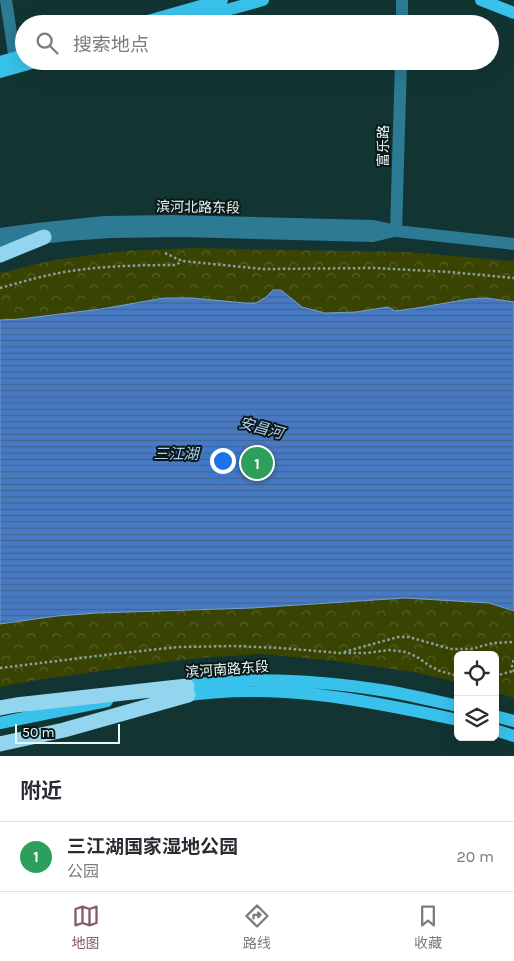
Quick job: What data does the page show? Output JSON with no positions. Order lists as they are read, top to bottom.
{
  "streets": {
    "main road": ["滨河南路东段"],
    "street": ["富乐路", "滨河北路东段"]
  },
  "crossings": [
    ["富乐路", "滨河北路东段"]
  ],
  "water": ["安昌河", "三江湖"],
  "scale_bar": "50 m",
  "page": {
    "search": "搜索地点",
    "pins": "1",
    "scale": "50 m",
    "heading": "附近",
    "list": [
      {
        "mark": "1",
        "name": "三江湖国家湿地公园",
        "note": "公园",
        "value": "20 m"
      }
    ],
    "nav": ["地图", "路线", "收藏"]
  }
}
